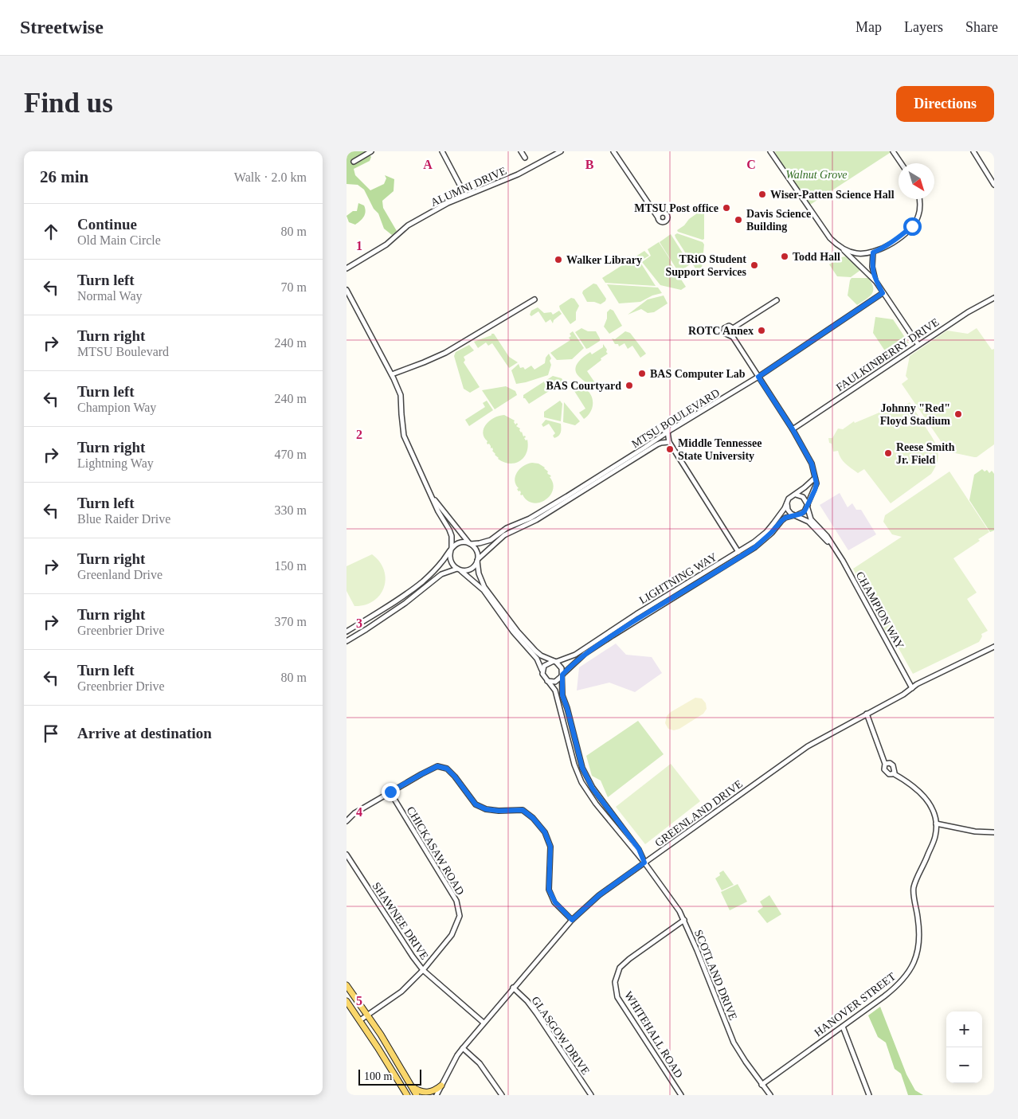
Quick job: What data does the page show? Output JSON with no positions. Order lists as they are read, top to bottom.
{
  "streets": {
    "street": [
      "ALUMNI DRIVE",
      "FAULKINBERRY DRIVE",
      "MTSU BOULEVARD",
      "LIGHTNING WAY",
      "CHAMPION WAY",
      "GREENLAND DRIVE",
      "CHICKASAW ROAD",
      "SHAWNEE DRIVE",
      "SCOTLAND DRIVE",
      "HANOVER STREET",
      "WHITEHALL ROAD",
      "GLASGOW DRIVE"
    ]
  },
  "crossings": [
    ["LIGHTNING WAY", "CHAMPION WAY"],
    ["CHAMPION WAY", "GREENLAND DRIVE"],
    ["GREENLAND DRIVE", "SHAWNEE DRIVE"],
    ["GREENLAND DRIVE", "SCOTLAND DRIVE"],
    ["GREENLAND DRIVE", "GLASGOW DRIVE"],
    ["CHICKASAW ROAD", "SHAWNEE DRIVE"],
    ["SCOTLAND DRIVE", "HANOVER STREET"],
    ["SCOTLAND DRIVE", "WHITEHALL ROAD"]
  ],
  "parks": ["Walnut Grove"],
  "places": [
    "Wiser-Patten Science Hall",
    "MTSU Post office",
    "Davis Science Building",
    "Todd Hall",
    "Walker Library",
    "TRiO Student Support Services",
    "ROTC Annex",
    "BAS Computer Lab",
    "BAS Courtyard",
    "Johnny \"Red\" Floyd Stadium",
    "Middle Tennessee State University",
    "Reese Smith Jr. Field"
  ],
  "scale_bar": "100 m",
  "north": "bottom right",
  "page": {
    "header": "Streetwise",
    "nav": ["Map", "Layers", "Share"],
    "buttons": "Directions",
    "title": "Find us",
    "heading": ["26 min", "Walk · 2.0 km"],
    "list": [
      ["Continue", "Old Main Circle", "80 m"],
      ["Turn left", "Normal Way", "70 m"],
      ["Turn right", "MTSU Boulevard", "240 m"],
      ["Turn left", "Champion Way", "240 m"],
      ["Turn right", "Lightning Way", "470 m"],
      ["Turn left", "Blue Raider Drive", "330 m"],
      ["Turn right", "Greenland Drive", "150 m"],
      ["Turn right", "Greenbrier Drive", "370 m"],
      ["Turn left", "Greenbrier Drive", "80 m"],
      "Arrive at destination"
    ],
    "map_buttons": ["+", "−"],
    "scale": "100 m"
  },
  "grid": {
    "columns": ["A", "B", "C"],
    "rows": [
      "1",
      "2",
      "3",
      "4",
      "5"
    ]
  }
}
